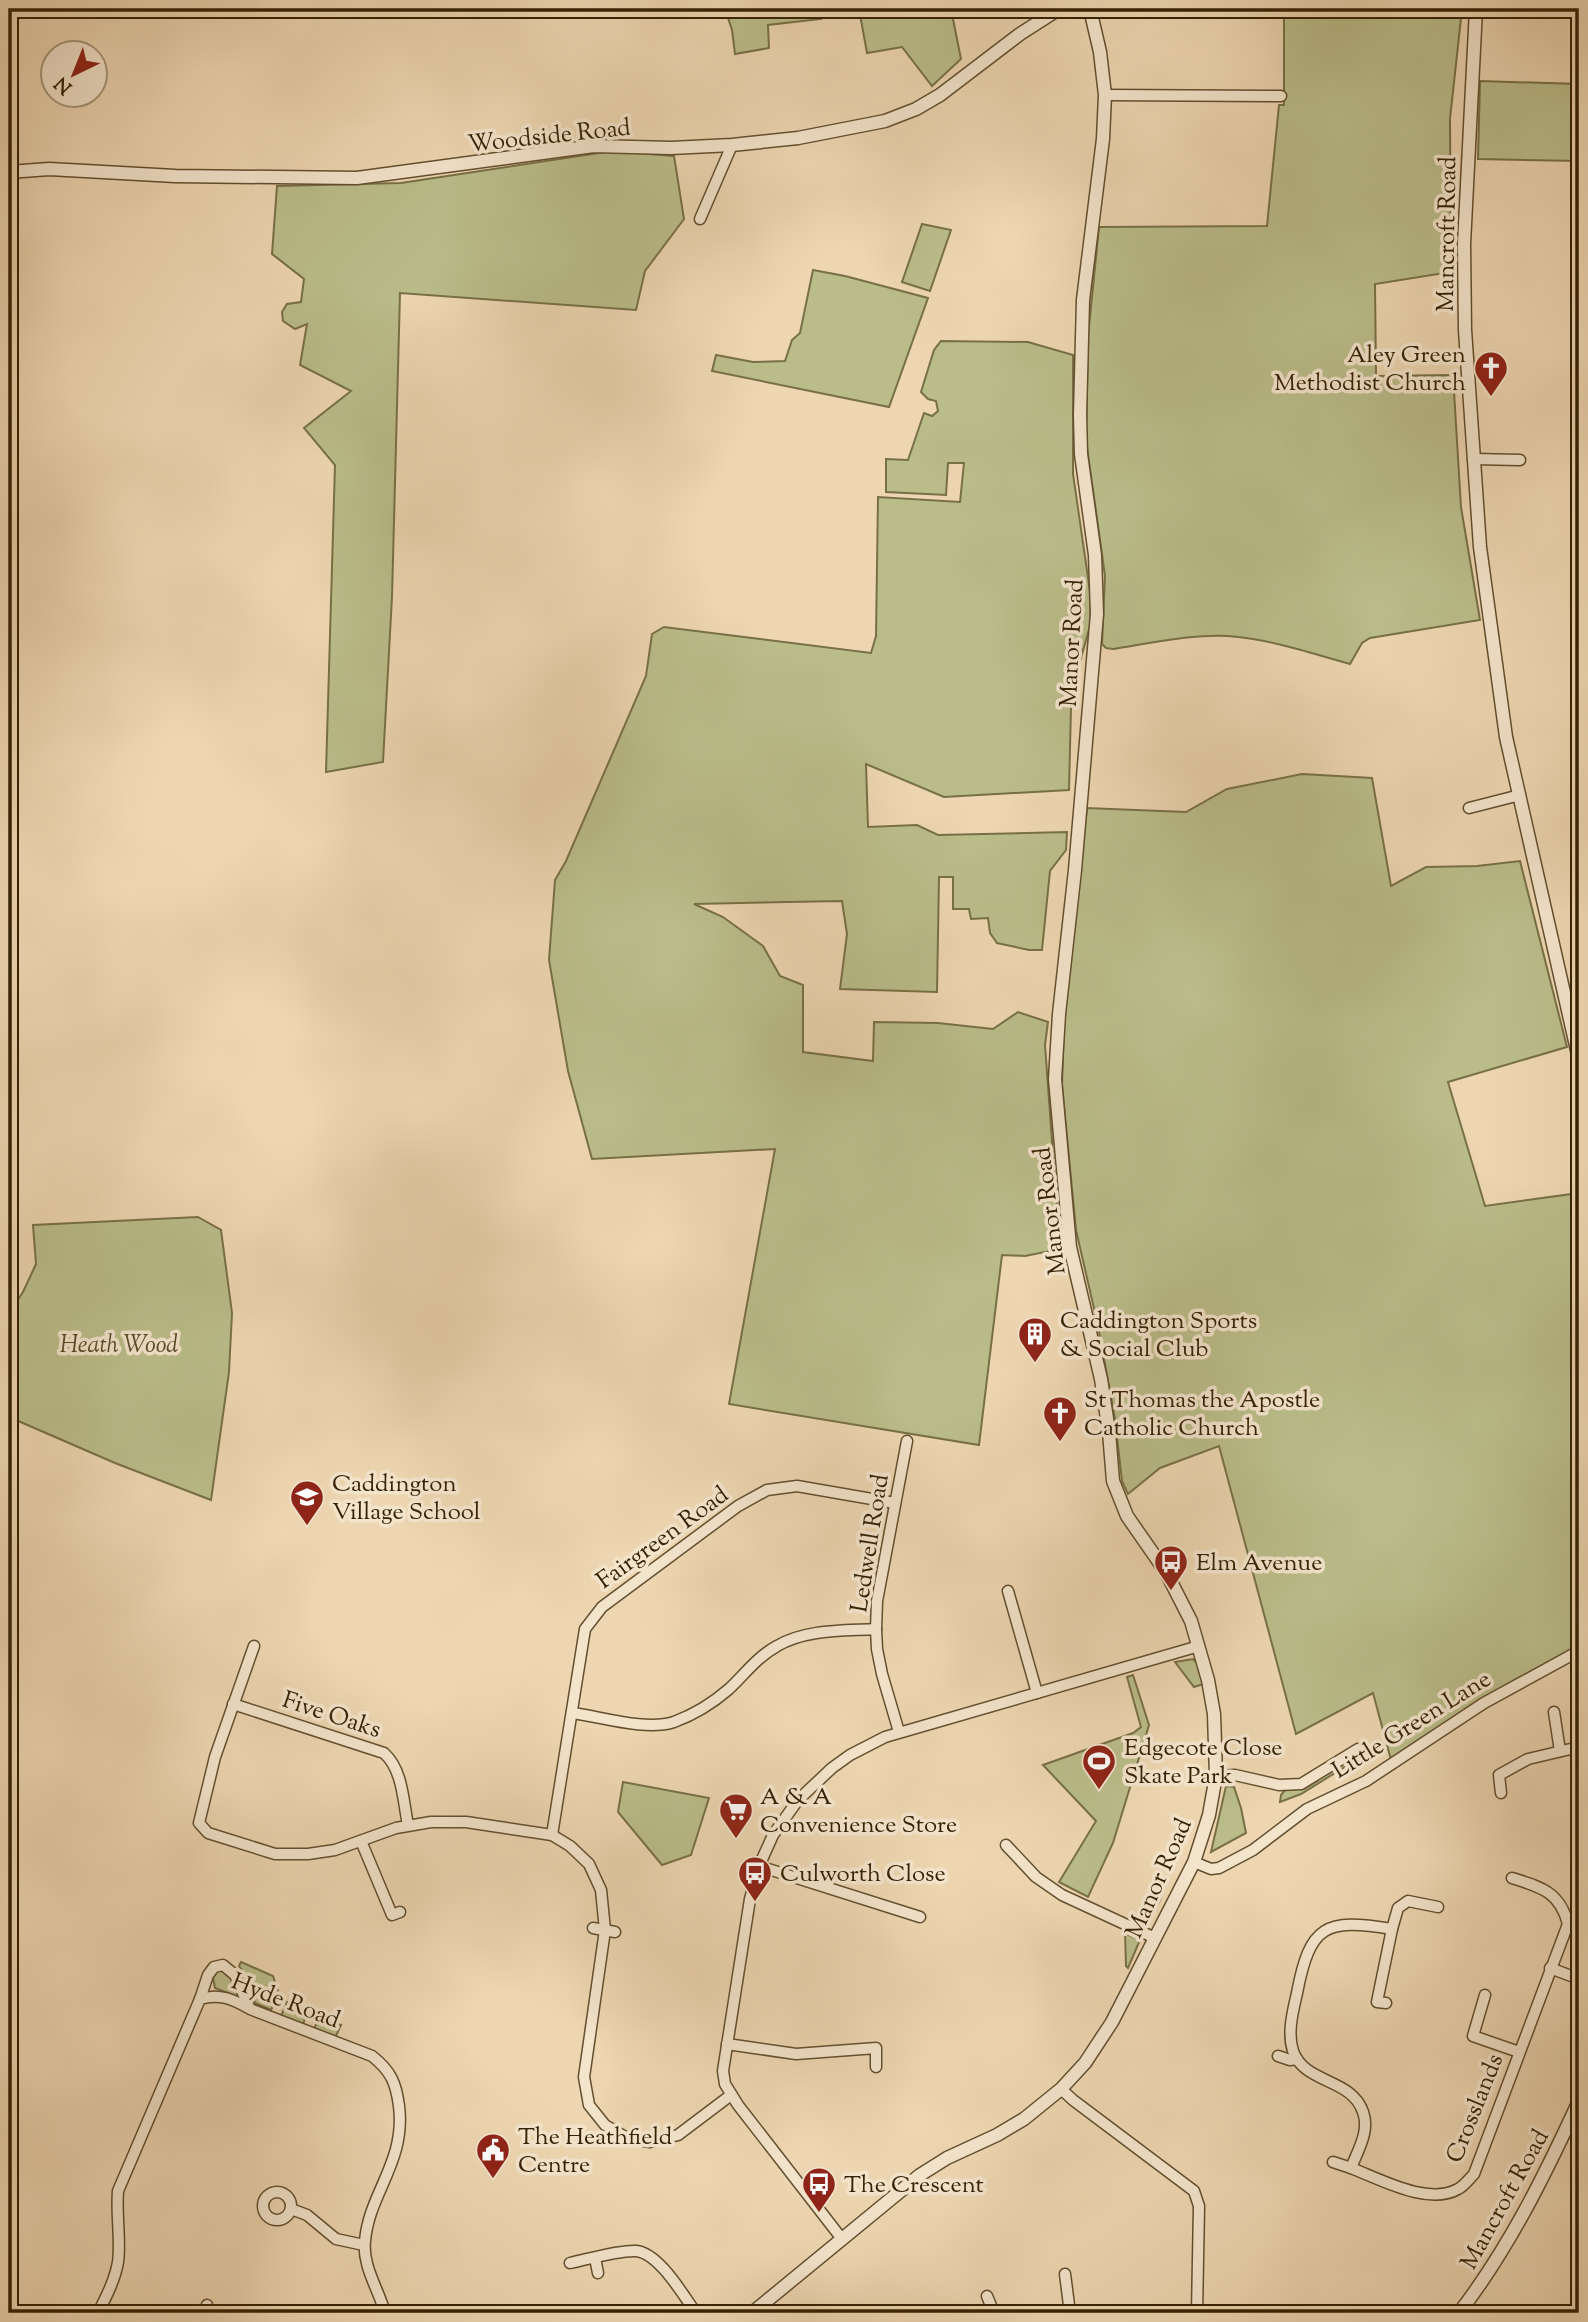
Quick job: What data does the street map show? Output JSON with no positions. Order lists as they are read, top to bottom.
{
  "streets": {
    "street": [
      "Woodside Road",
      "Mancroft Road",
      "Manor Road",
      "Fairgreen Road",
      "Ledwell Road",
      "Five Oaks",
      "Little Green Lane",
      "Hyde Road",
      "Crosslands"
    ]
  },
  "crossings": [
    ["Manor Road", "Little Green Lane"],
    ["Fairgreen Road", "Ledwell Road"]
  ],
  "parks": ["Heath Wood"],
  "places": {
    "church": ["Aley Green Methodist Church", "St Thomas the Apostle Catholic Church"],
    "building": ["Caddington Sports & Social Club"],
    "school or university": ["Caddington Village School"],
    "bus stop": ["Elm Avenue", "Culworth Close", "The Crescent"],
    "sports": ["Edgecote Close Skate Park"],
    "supermarket": ["A & A Convenience Store"],
    "public building": ["The Heathfield Centre"]
  },
  "north": "bottom left"
}
